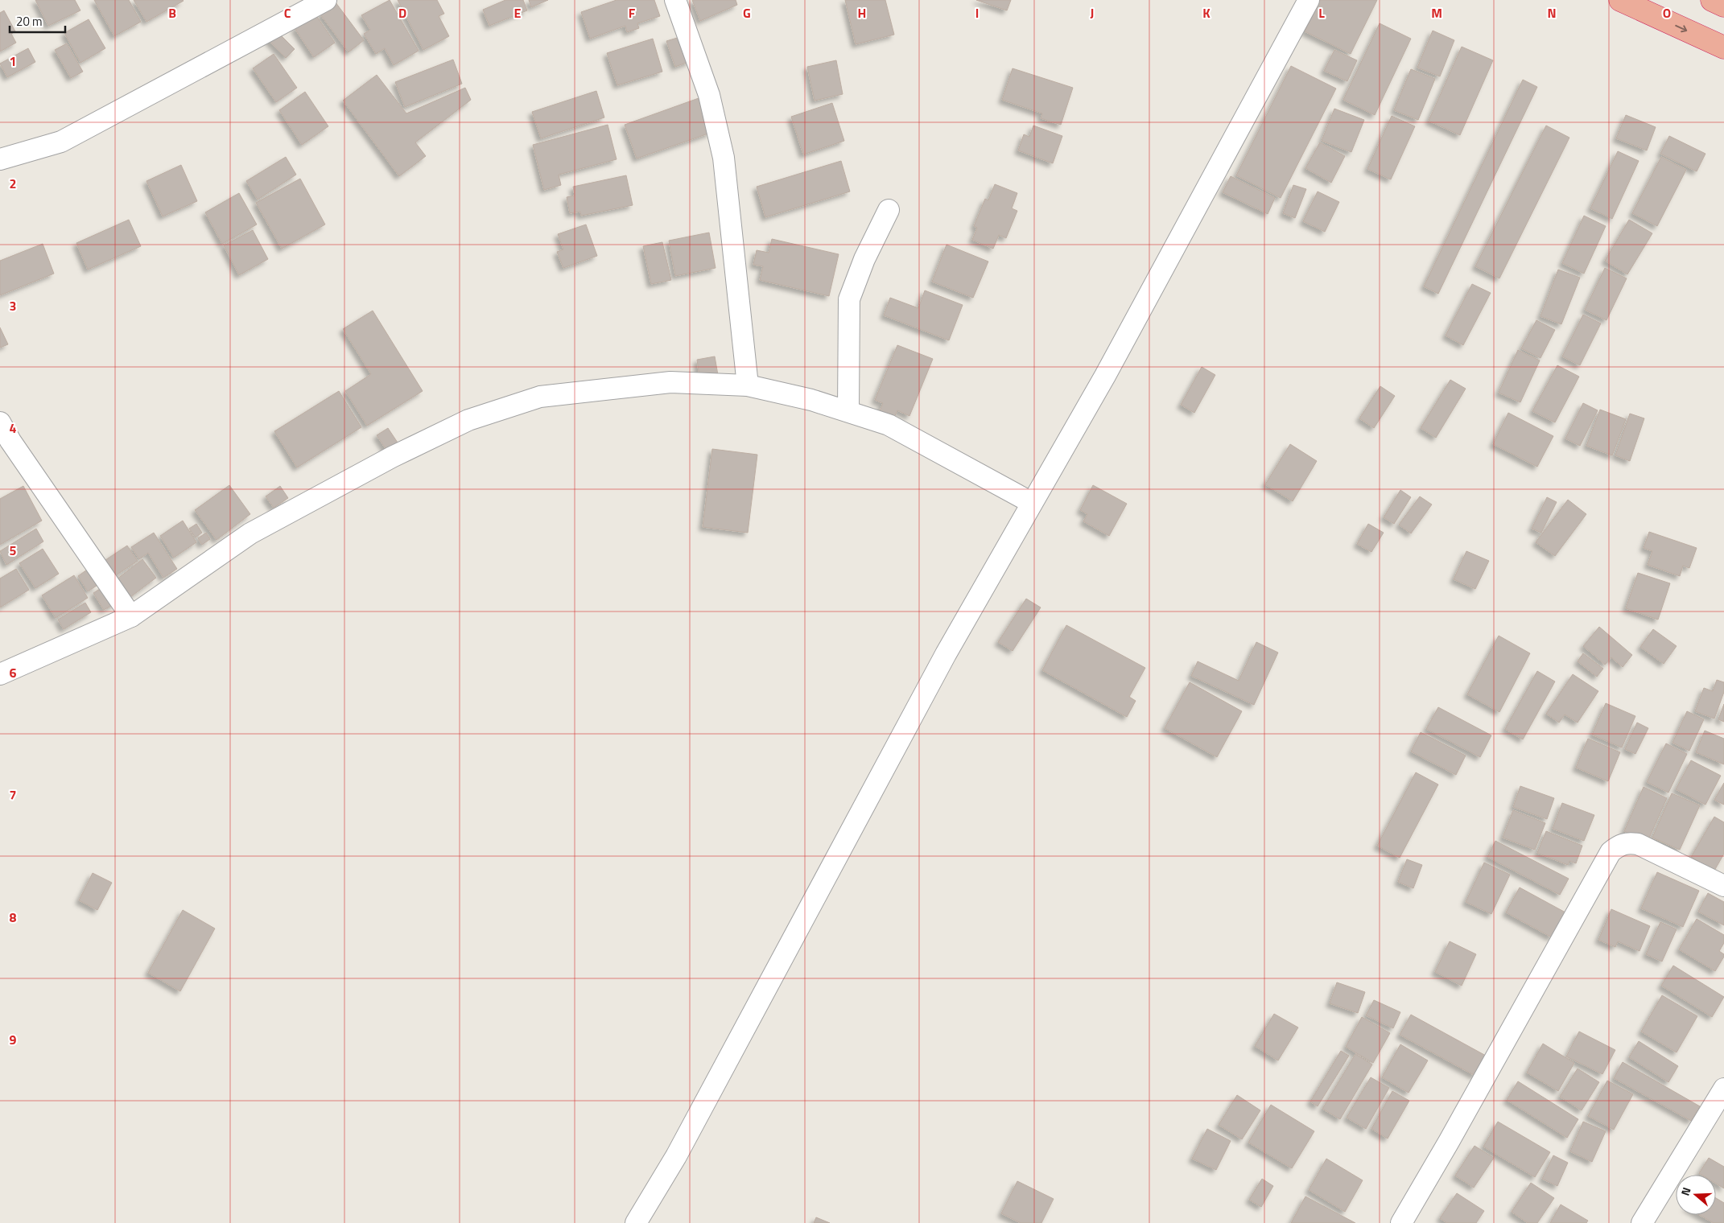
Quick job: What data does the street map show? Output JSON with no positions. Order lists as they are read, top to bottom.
{
  "scale_bar": "20 m",
  "north": "left",
  "grid": {
    "columns": [
      "B",
      "C",
      "D",
      "E",
      "F",
      "G",
      "H",
      "I",
      "J",
      "K",
      "L",
      "M",
      "N",
      "O"
    ],
    "rows": [
      "1",
      "2",
      "3",
      "4",
      "5",
      "6",
      "7",
      "8",
      "9"
    ]
  }
}
